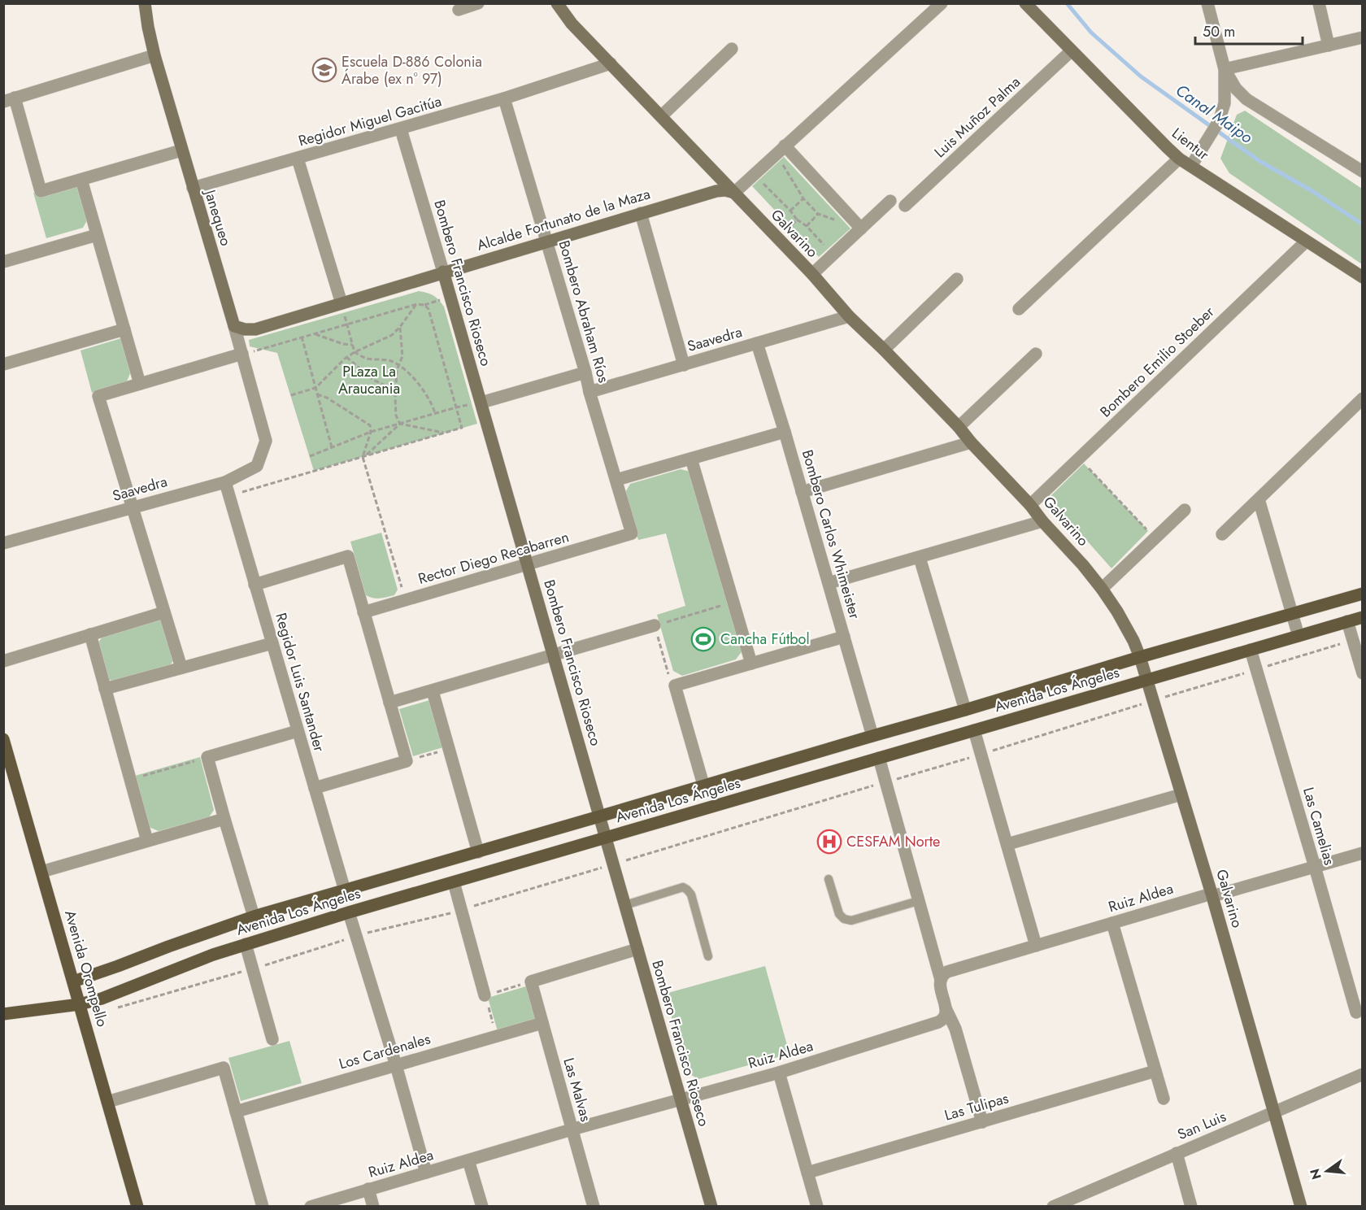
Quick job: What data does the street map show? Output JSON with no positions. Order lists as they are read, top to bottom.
{
  "streets": {
    "main road": [
      "Lientur",
      "Janequeo",
      "Alcalde Fortunato de la Maza",
      "Galvarino",
      "Bombero Francisco Rioseco",
      "Avenida Los Ángeles",
      "Avenida Orompello"
    ],
    "street": [
      "Luis Muñoz Palma",
      "Regidor Miguel Gacitúa",
      "Bombero Abraham Ríos",
      "Saavedra",
      "Bombero Emilio Stoeber",
      "Bombero Carlos Whimeister",
      "Rector Diego Recabarren",
      "Regidor Luis Santander",
      "Las Camelias",
      "Ruiz Aldea",
      "Los Cardenales",
      "Las Malvas",
      "Las Tulipas",
      "San Luis"
    ]
  },
  "crossings": [
    ["Luis Muñoz Palma", "Lientur"],
    ["Regidor Miguel Gacitúa", "Janequeo"],
    ["Regidor Miguel Gacitúa", "Galvarino"],
    ["Regidor Miguel Gacitúa", "Bombero Francisco Rioseco"],
    ["Regidor Miguel Gacitúa", "Bombero Abraham Ríos"],
    ["Lientur", "Bombero Emilio Stoeber"],
    ["Janequeo", "Alcalde Fortunato de la Maza"],
    ["Janequeo", "Saavedra"],
    ["Alcalde Fortunato de la Maza", "Galvarino"],
    ["Alcalde Fortunato de la Maza", "Bombero Francisco Rioseco"],
    ["Alcalde Fortunato de la Maza", "Bombero Abraham Ríos"],
    ["Galvarino", "Saavedra"],
    ["Galvarino", "Bombero Emilio Stoeber"],
    ["Galvarino", "Avenida Los Ángeles"],
    ["Galvarino", "Ruiz Aldea"],
    ["Galvarino", "San Luis"],
    ["Bombero Francisco Rioseco", "Rector Diego Recabarren"],
    ["Bombero Francisco Rioseco", "Avenida Los Ángeles"],
    ["Bombero Francisco Rioseco", "Ruiz Aldea"],
    ["Bombero Abraham Ríos", "Saavedra"],
    ["Bombero Abraham Ríos", "Rector Diego Recabarren"],
    ["Saavedra", "Bombero Carlos Whimeister"],
    ["Saavedra", "Regidor Luis Santander"],
    ["Bombero Carlos Whimeister", "Avenida Los Ángeles"],
    ["Regidor Luis Santander", "Avenida Los Ángeles"],
    ["Avenida Los Ángeles", "Las Camelias"],
    ["Avenida Los Ángeles", "Avenida Orompello"],
    ["Las Camelias", "Ruiz Aldea"],
    ["Ruiz Aldea", "Las Malvas"],
    ["Los Cardenales", "Las Malvas"]
  ],
  "water": ["Canal Maipo"],
  "parks": ["PLaza La Araucania"],
  "places": {
    "school or university": ["Escuela D-886 Colonia Árabe (ex n° 97)"],
    "sports": ["Cancha Fútbol"],
    "hospital": ["CESFAM Norte"]
  },
  "scale_bar": "50 m",
  "north": "left"
}
